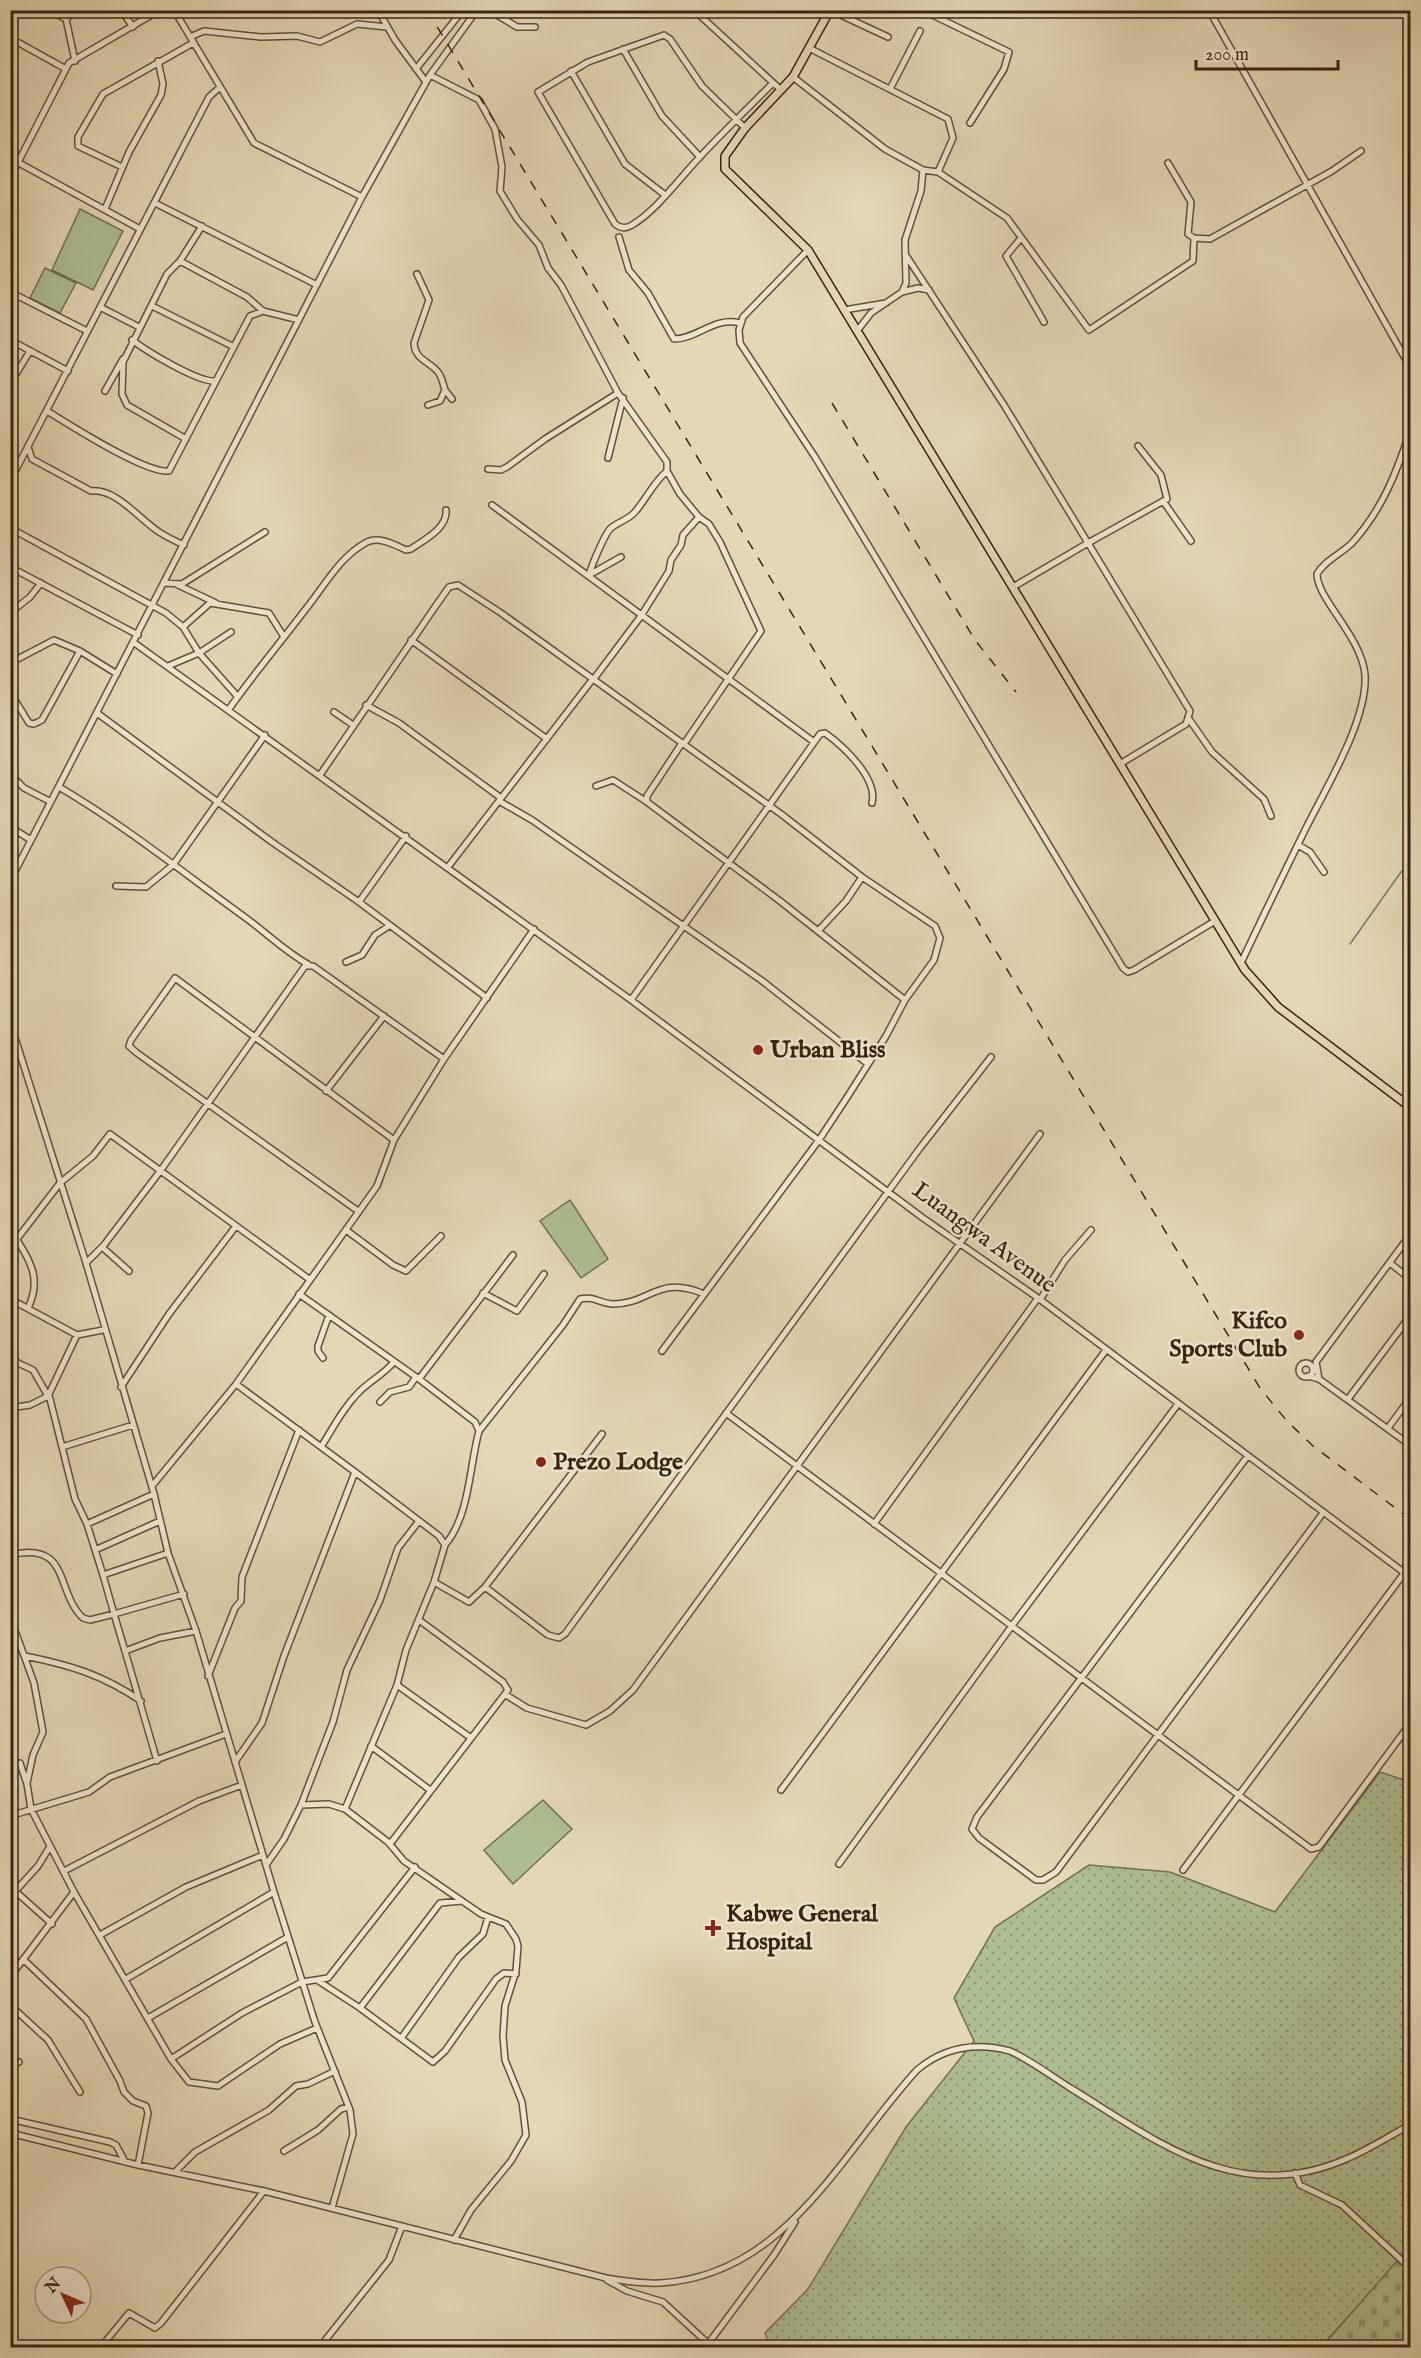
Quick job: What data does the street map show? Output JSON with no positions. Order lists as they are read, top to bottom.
{
  "streets": {
    "street": ["Luangwa Avenue"]
  },
  "places": {
    "other": ["Urban Bliss", "Kifco Sports Club", "Prezo Lodge"],
    "health": ["Kabwe General Hospital"]
  },
  "scale_bar": "200 m",
  "north": "top left"
}
